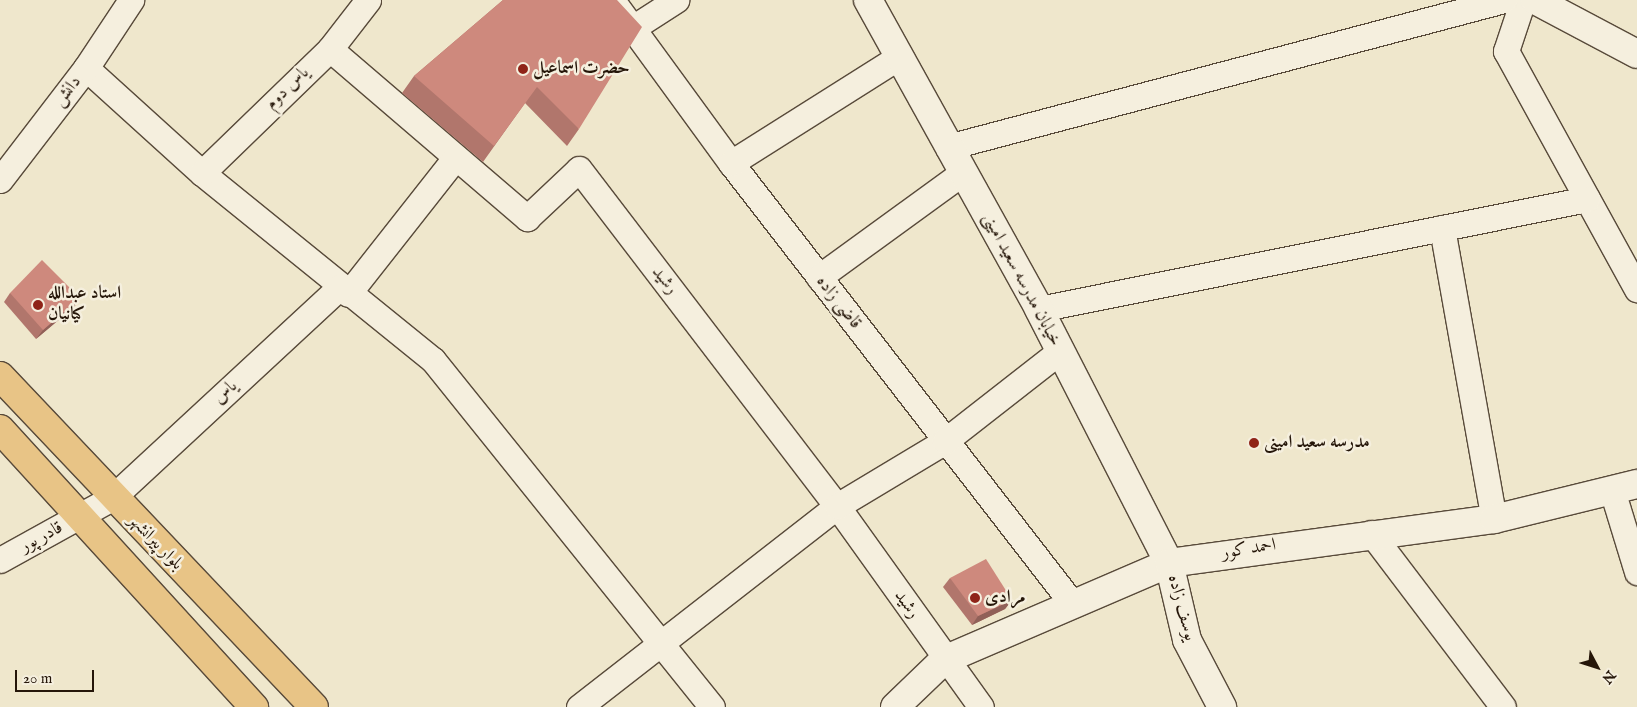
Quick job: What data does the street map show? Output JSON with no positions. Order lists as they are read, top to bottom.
{
  "streets": {
    "main road": ["بلوار پیرانشهر"],
    "street": [
      "یاس دوم",
      "دانش",
      "خیابان مدرسه سعید امینی",
      "رشید",
      "قاضی زاده",
      "یاس",
      "قادر پور",
      "احمد کور",
      "یوسف زاده"
    ]
  },
  "crossings": [
    ["یاس دوم", "رشید"],
    ["خیابان مدرسه سعید امینی", "احمد کور"],
    ["خیابان مدرسه سعید امینی", "یوسف زاده"],
    ["رشید", "یاس"],
    ["رشید", "احمد کور"],
    ["قاضی زاده", "احمد کور"],
    ["یاس", "قادر پور"],
    ["یاس", "بلوار پیرانشهر"],
    ["قادر پور", "بلوار پیرانشهر"],
    ["احمد کور", "یوسف زاده"]
  ],
  "places": [
    "حضرت اسماعیل",
    "استاد عبدالله کیانیان",
    "مدرسه سعید امینی",
    "مرادی"
  ],
  "scale_bar": "20 m",
  "north": "bottom right"
}
